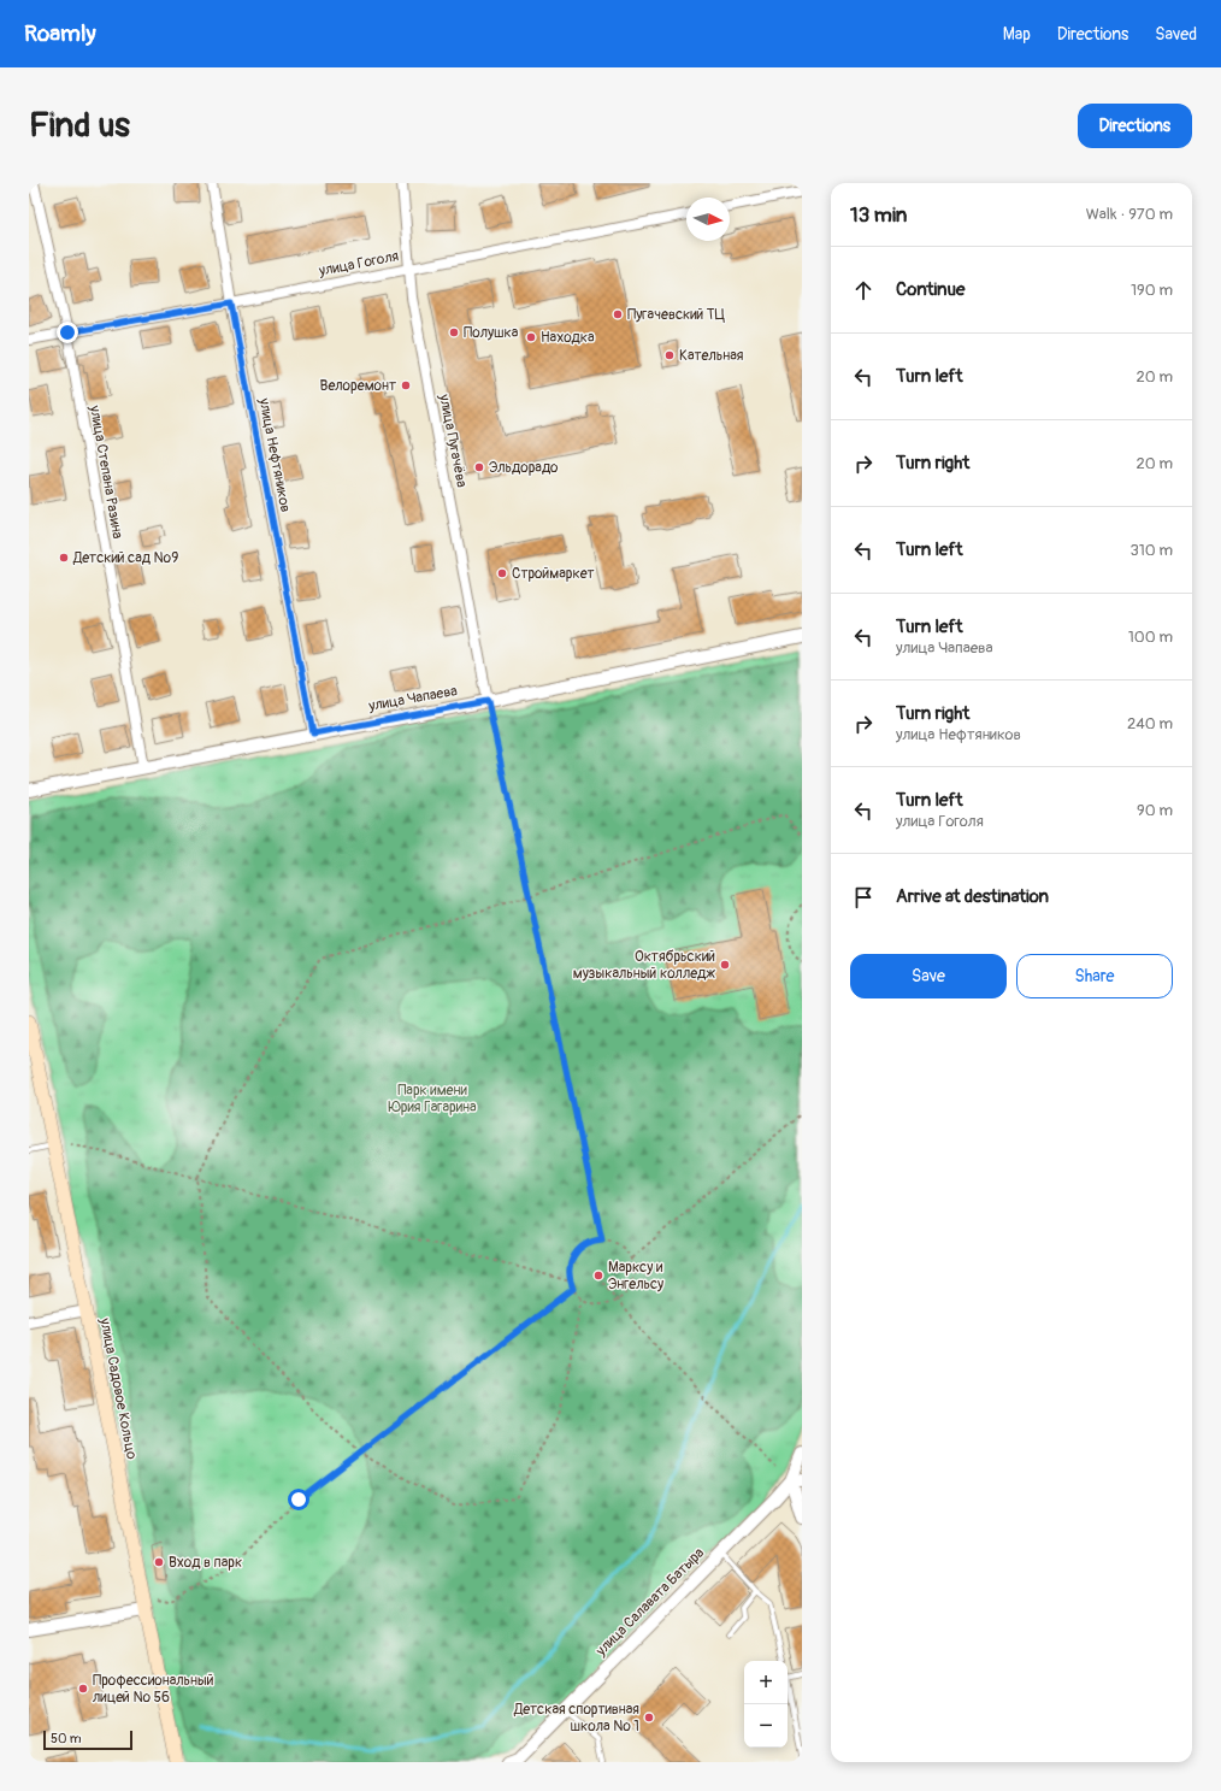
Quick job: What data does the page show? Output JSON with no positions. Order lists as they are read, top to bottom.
{
  "streets": {
    "main road": ["улица Садовое Кольцо"],
    "street": [
      "улица Гоголя",
      "улица Пугачёва",
      "улица Нефтяников",
      "улица Степана Разина",
      "улица Чапаева",
      "улица Салавата Батыра"
    ]
  },
  "crossings": [
    ["улица Гоголя", "улица Пугачёва"],
    ["улица Гоголя", "улица Нефтяников"],
    ["улица Гоголя", "улица Степана Разина"],
    ["улица Пугачёва", "улица Чапаева"],
    ["улица Нефтяников", "улица Чапаева"],
    ["улица Степана Разина", "улица Чапаева"]
  ],
  "parks": ["Парк имени Юрия Гагарина"],
  "places": [
    "Пугачевский ТЦ",
    "Полушка",
    "Находка",
    "Кательная",
    "Велоремонт",
    "Эльдорадо",
    "Детский сад №9",
    "Строймаркет",
    "Октябрьский музыкальный колледж",
    "Марксу и Энгельсу",
    "Вход в парк",
    "Профессиональный лицей № 56",
    "Детская спортивная школа № 1"
  ],
  "scale_bar": "50 m",
  "north": "right",
  "page": {
    "header": "Roamly",
    "nav": ["Map", "Directions", "Saved"],
    "buttons": [
      "Directions",
      ["Save", "Share"]
    ],
    "title": "Find us",
    "heading": ["13 min", "Walk · 970 m"],
    "list": [
      ["Continue", "190 m"],
      ["Turn left", "20 m"],
      ["Turn right", "20 m"],
      ["Turn left", "310 m"],
      ["Turn left", "улица Чапаева", "100 m"],
      ["Turn right", "улица Нефтяников", "240 m"],
      ["Turn left", "улица Гоголя", "90 m"],
      "Arrive at destination"
    ],
    "map_buttons": ["+", "−"],
    "scale": "50 m"
  }
}
